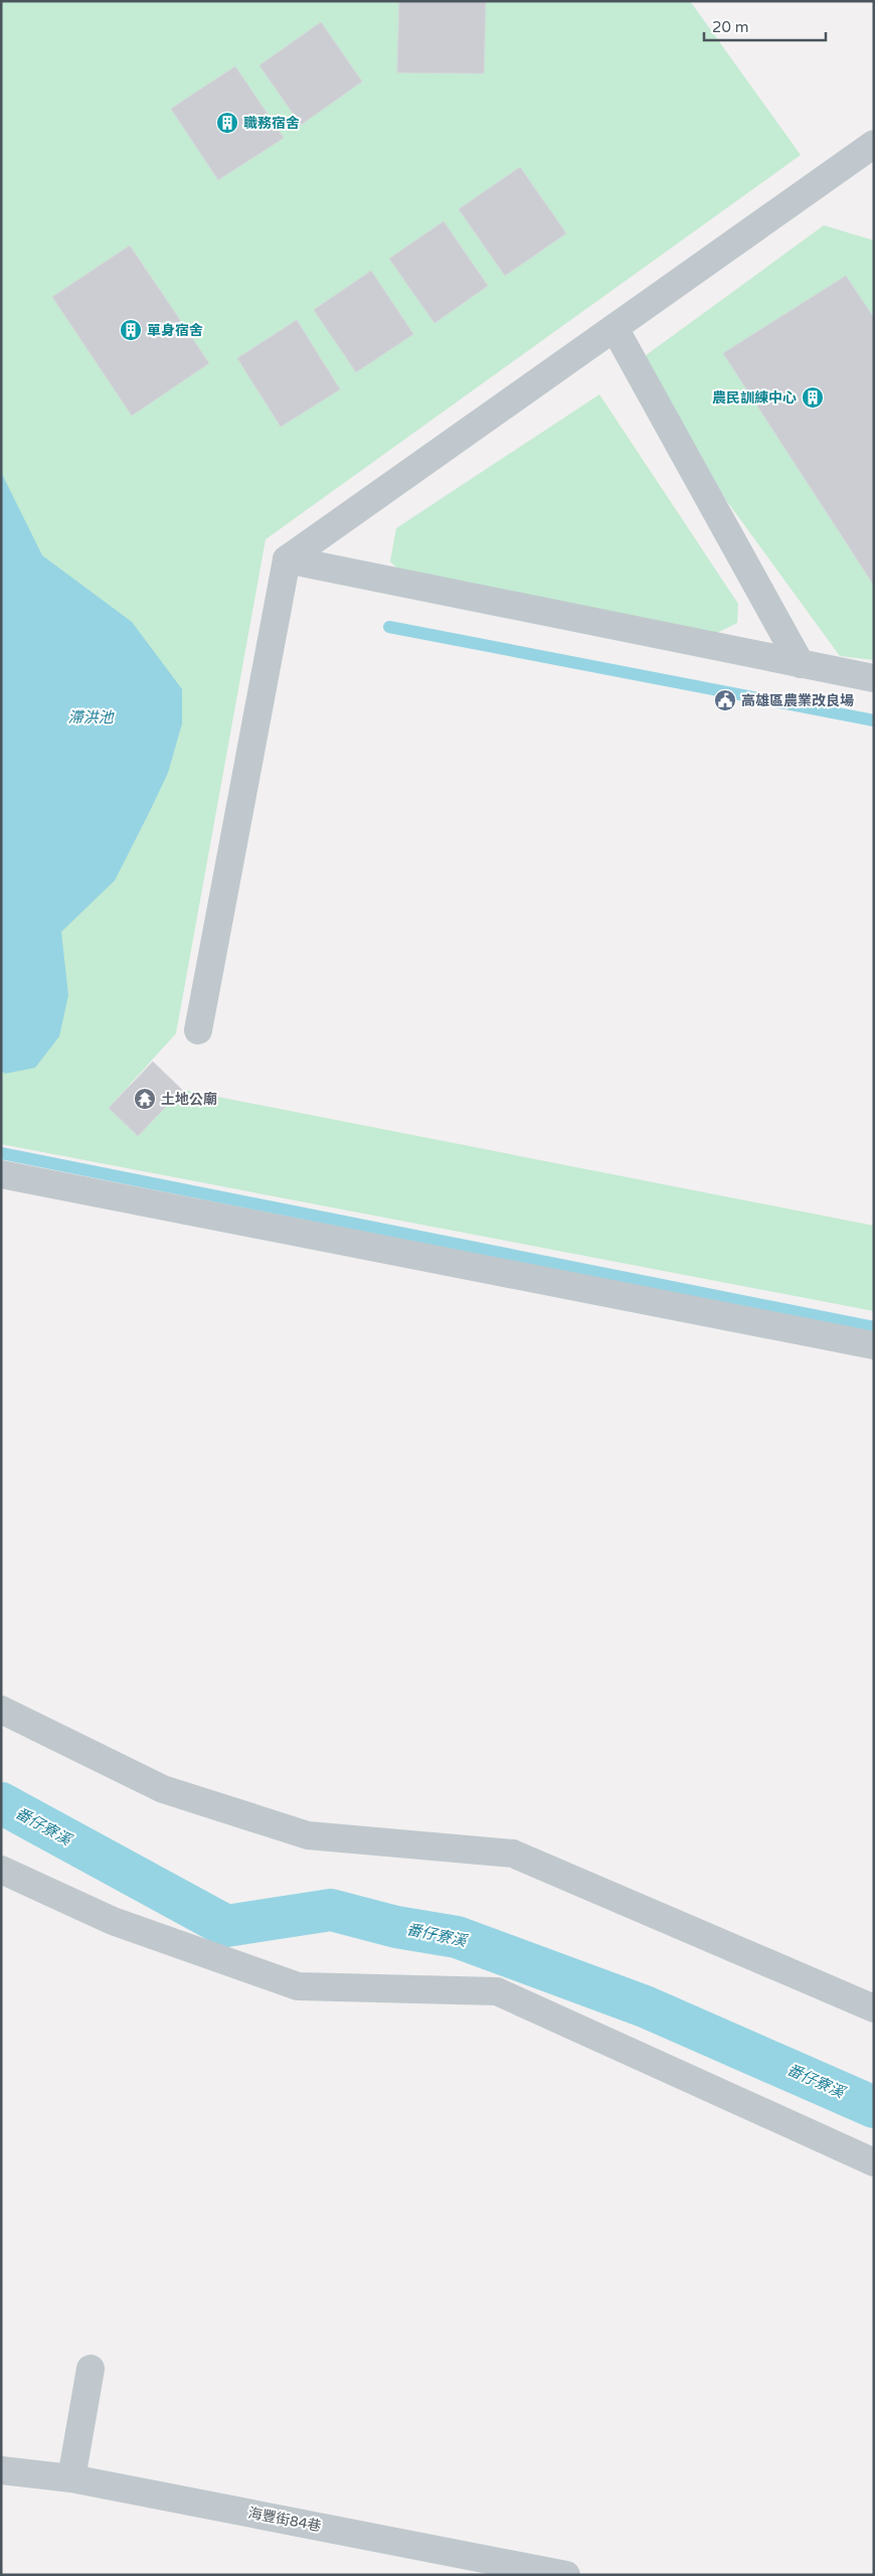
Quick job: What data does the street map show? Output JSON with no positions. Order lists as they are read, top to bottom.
{
  "streets": {
    "street": ["海豐街84巷"]
  },
  "water": ["滯洪池", "番仔寮溪"],
  "places": {
    "building": ["職務宿舍", "單身宿舍", "農民訓練中心"],
    "public building": ["高雄區農業改良場"],
    "temple": ["土地公廟"]
  },
  "scale_bar": "20 m"
}
